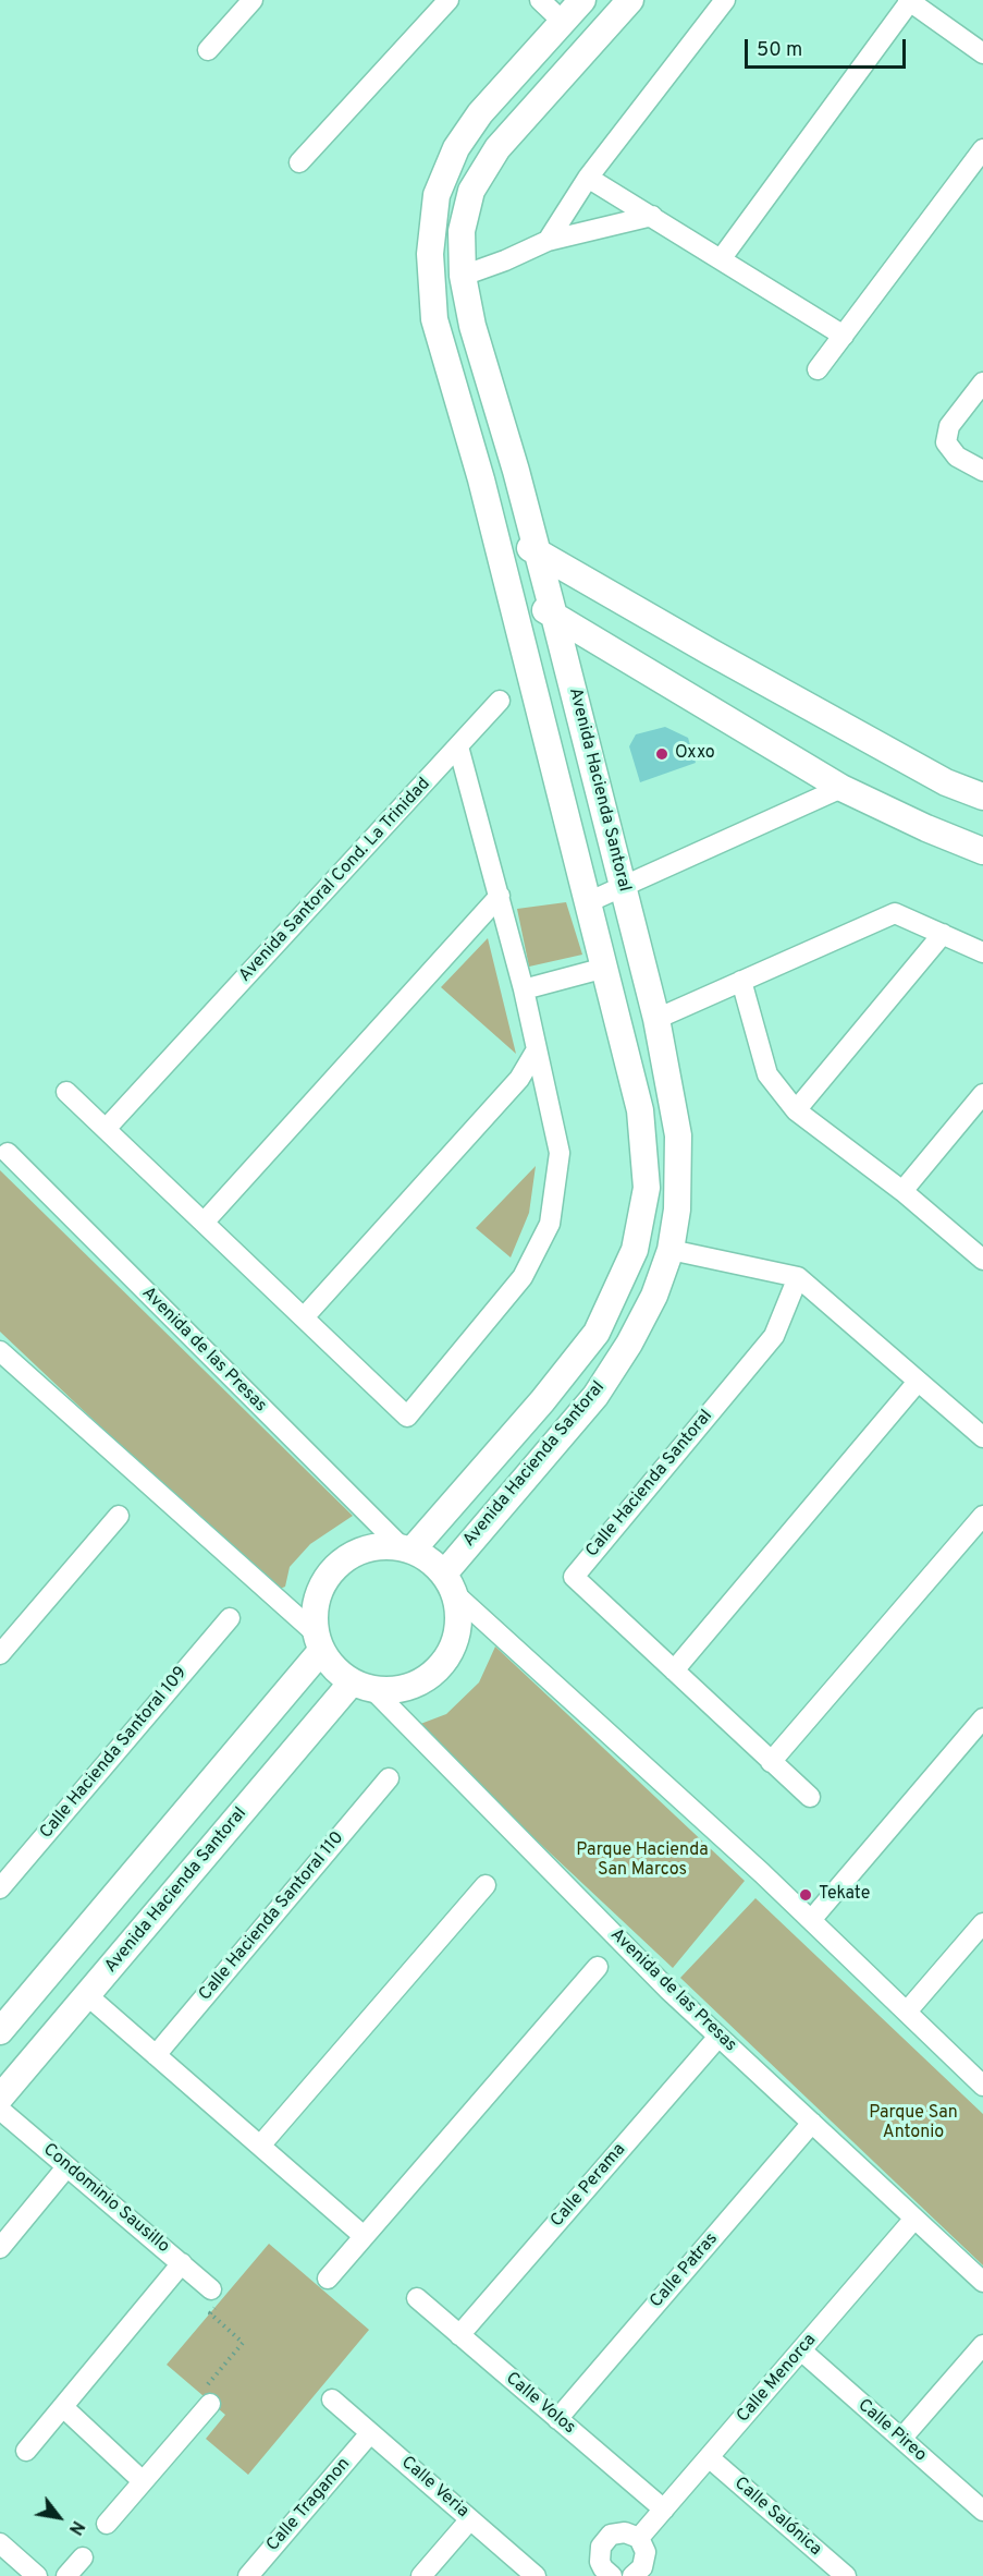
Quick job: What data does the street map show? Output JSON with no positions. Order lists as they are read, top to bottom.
{
  "streets": {
    "street": [
      "Avenida Hacienda Santoral",
      "Avenida Santoral Cond. La Trinidad",
      "Avenida de las Presas",
      "Calle Hacienda Santoral",
      "Calle Hacienda Santoral 109",
      "Calle Hacienda Santoral 110",
      "Calle Perama",
      "Condominio Sausillo",
      "Calle Patras",
      "Calle Menorca",
      "Calle Volos",
      "Calle Pireo",
      "Calle Veria",
      "Calle Traganon",
      "Calle Salónica"
    ]
  },
  "crossings": [
    ["Avenida Hacienda Santoral", "Avenida de las Presas"],
    ["Avenida de las Presas", "Calle Perama"],
    ["Avenida de las Presas", "Calle Patras"],
    ["Avenida de las Presas", "Calle Menorca"],
    ["Calle Perama", "Calle Volos"],
    ["Calle Patras", "Calle Volos"],
    ["Calle Menorca", "Calle Volos"],
    ["Calle Menorca", "Calle Pireo"],
    ["Calle Menorca", "Calle Salónica"],
    ["Calle Veria", "Calle Traganon"]
  ],
  "parks": ["Parque Hacienda San Marcos", "Parque San Antonio"],
  "places": ["Oxxo", "Tekate"],
  "scale_bar": "50 m",
  "north": "bottom right"
}
